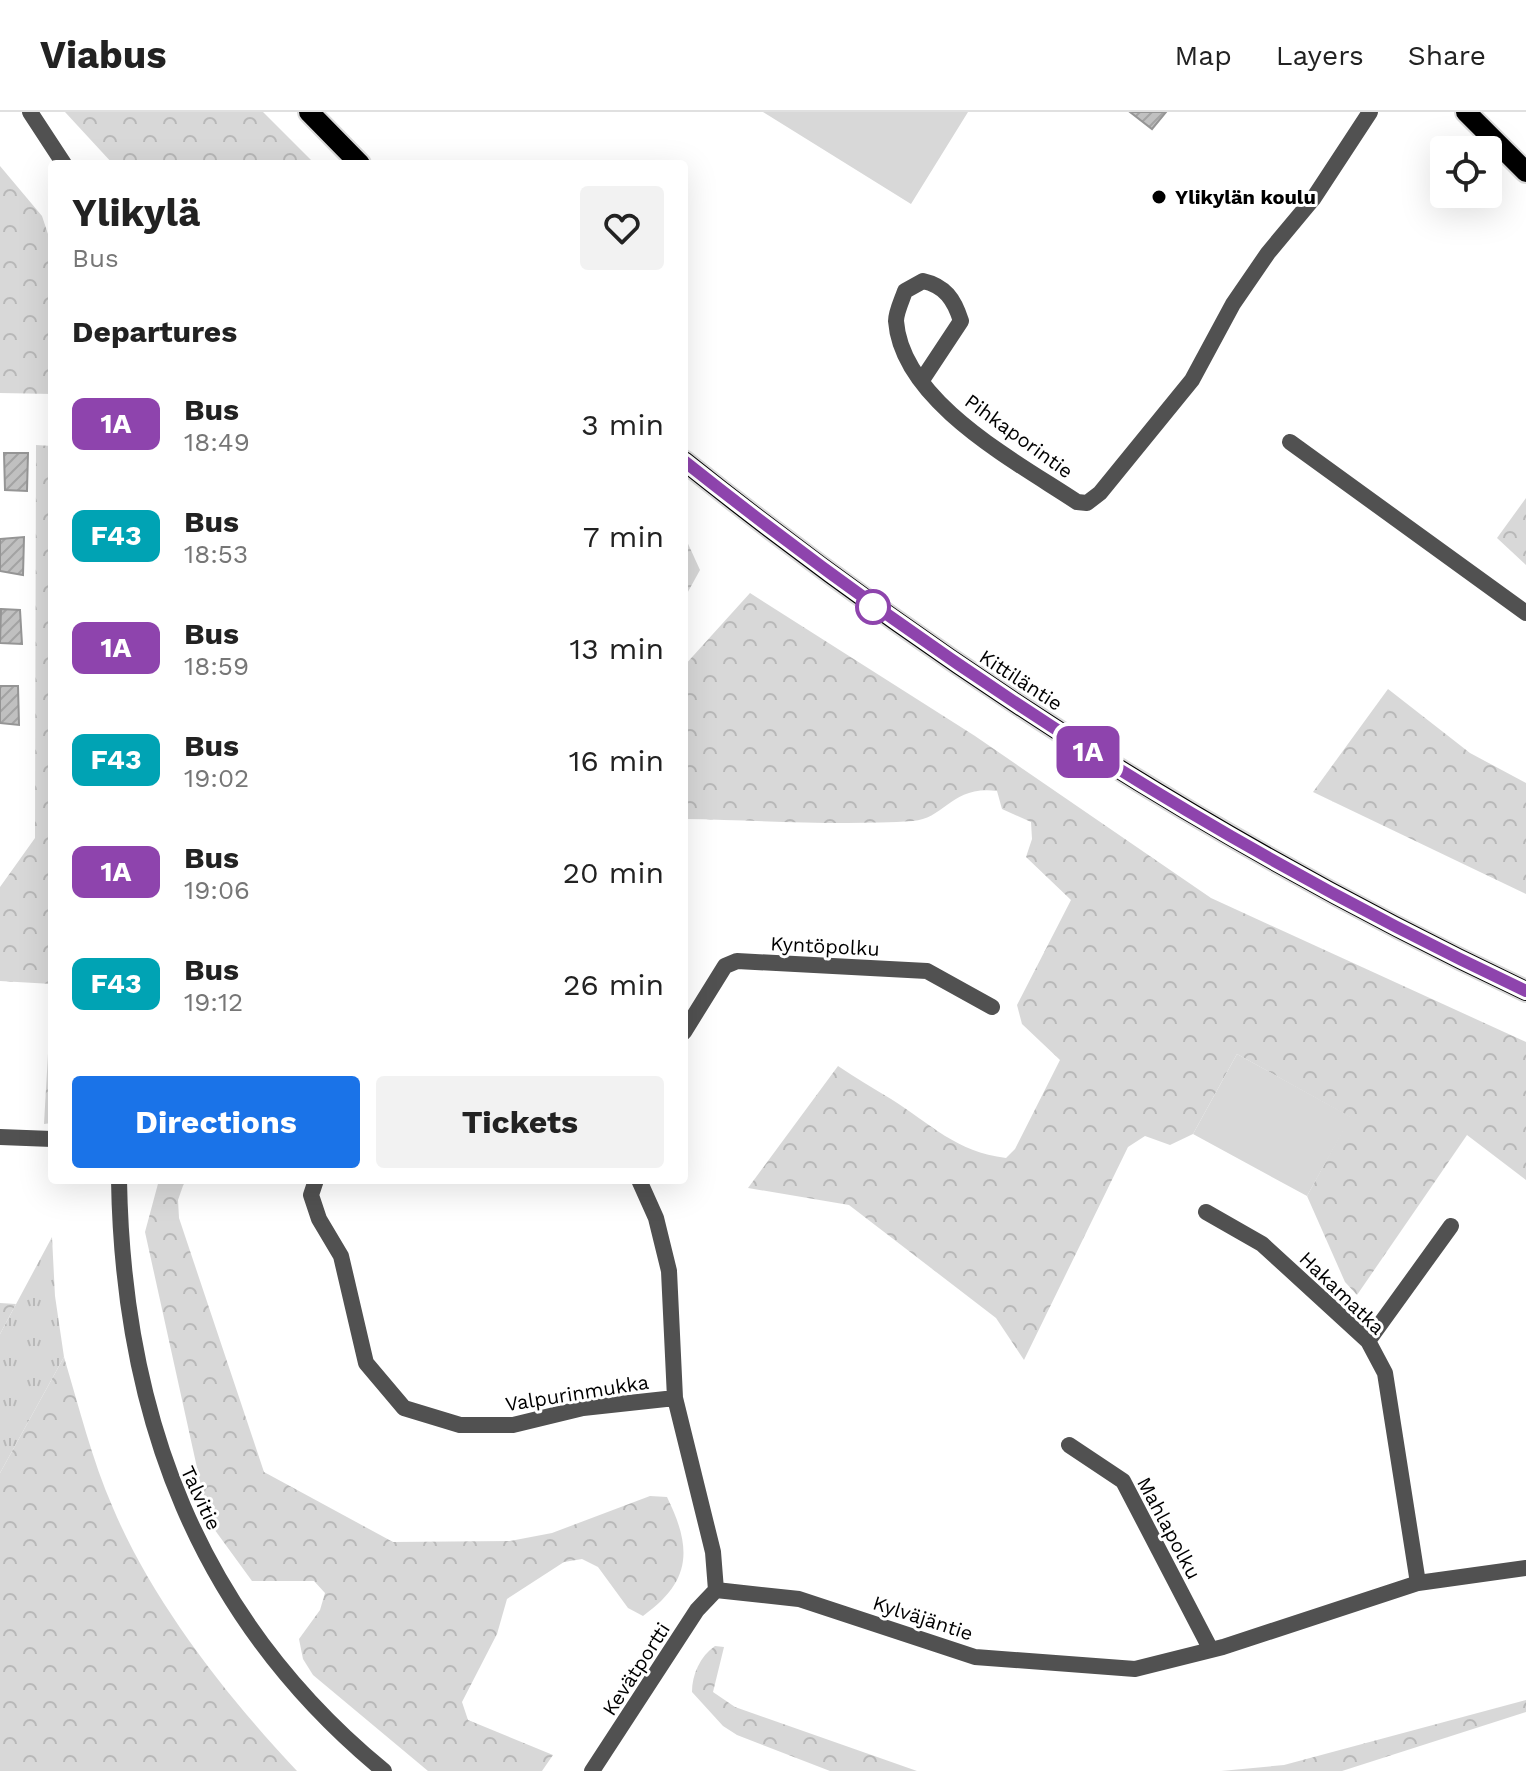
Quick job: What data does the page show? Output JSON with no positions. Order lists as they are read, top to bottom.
{
  "streets": {
    "main road": ["Kittiläntie"],
    "street": [
      "Pihkaporintie",
      "Kyntöpolku",
      "Hakamatka",
      "Valpurinmukka",
      "Talvitie",
      "Mahlapolku",
      "Kylväjäntie",
      "Kevätportti"
    ]
  },
  "crossings": [
    ["Hakamatka", "Kylväjäntie"],
    ["Mahlapolku", "Kylväjäntie"],
    ["Kylväjäntie", "Kevätportti"]
  ],
  "places": ["Ylikylän koulu"],
  "lines": ["bus line 1A"],
  "page": {
    "header": "Viabus",
    "nav": ["Map", "Layers", "Share"],
    "on_map": "1A",
    "heading": [
      ["Ylikylä", "Bus"],
      "Departures"
    ],
    "list": [
      {
        "mark": "1A",
        "name": "Bus",
        "note": "18:49",
        "value": "3 min"
      },
      {
        "mark": "F43",
        "name": "Bus",
        "note": "18:53",
        "value": "7 min"
      },
      {
        "mark": "1A",
        "name": "Bus",
        "note": "18:59",
        "value": "13 min"
      },
      {
        "mark": "F43",
        "name": "Bus",
        "note": "19:02",
        "value": "16 min"
      },
      {
        "mark": "1A",
        "name": "Bus",
        "note": "19:06",
        "value": "20 min"
      },
      {
        "mark": "F43",
        "name": "Bus",
        "note": "19:12",
        "value": "26 min"
      }
    ],
    "buttons": ["Directions", "Tickets"]
  }
}
